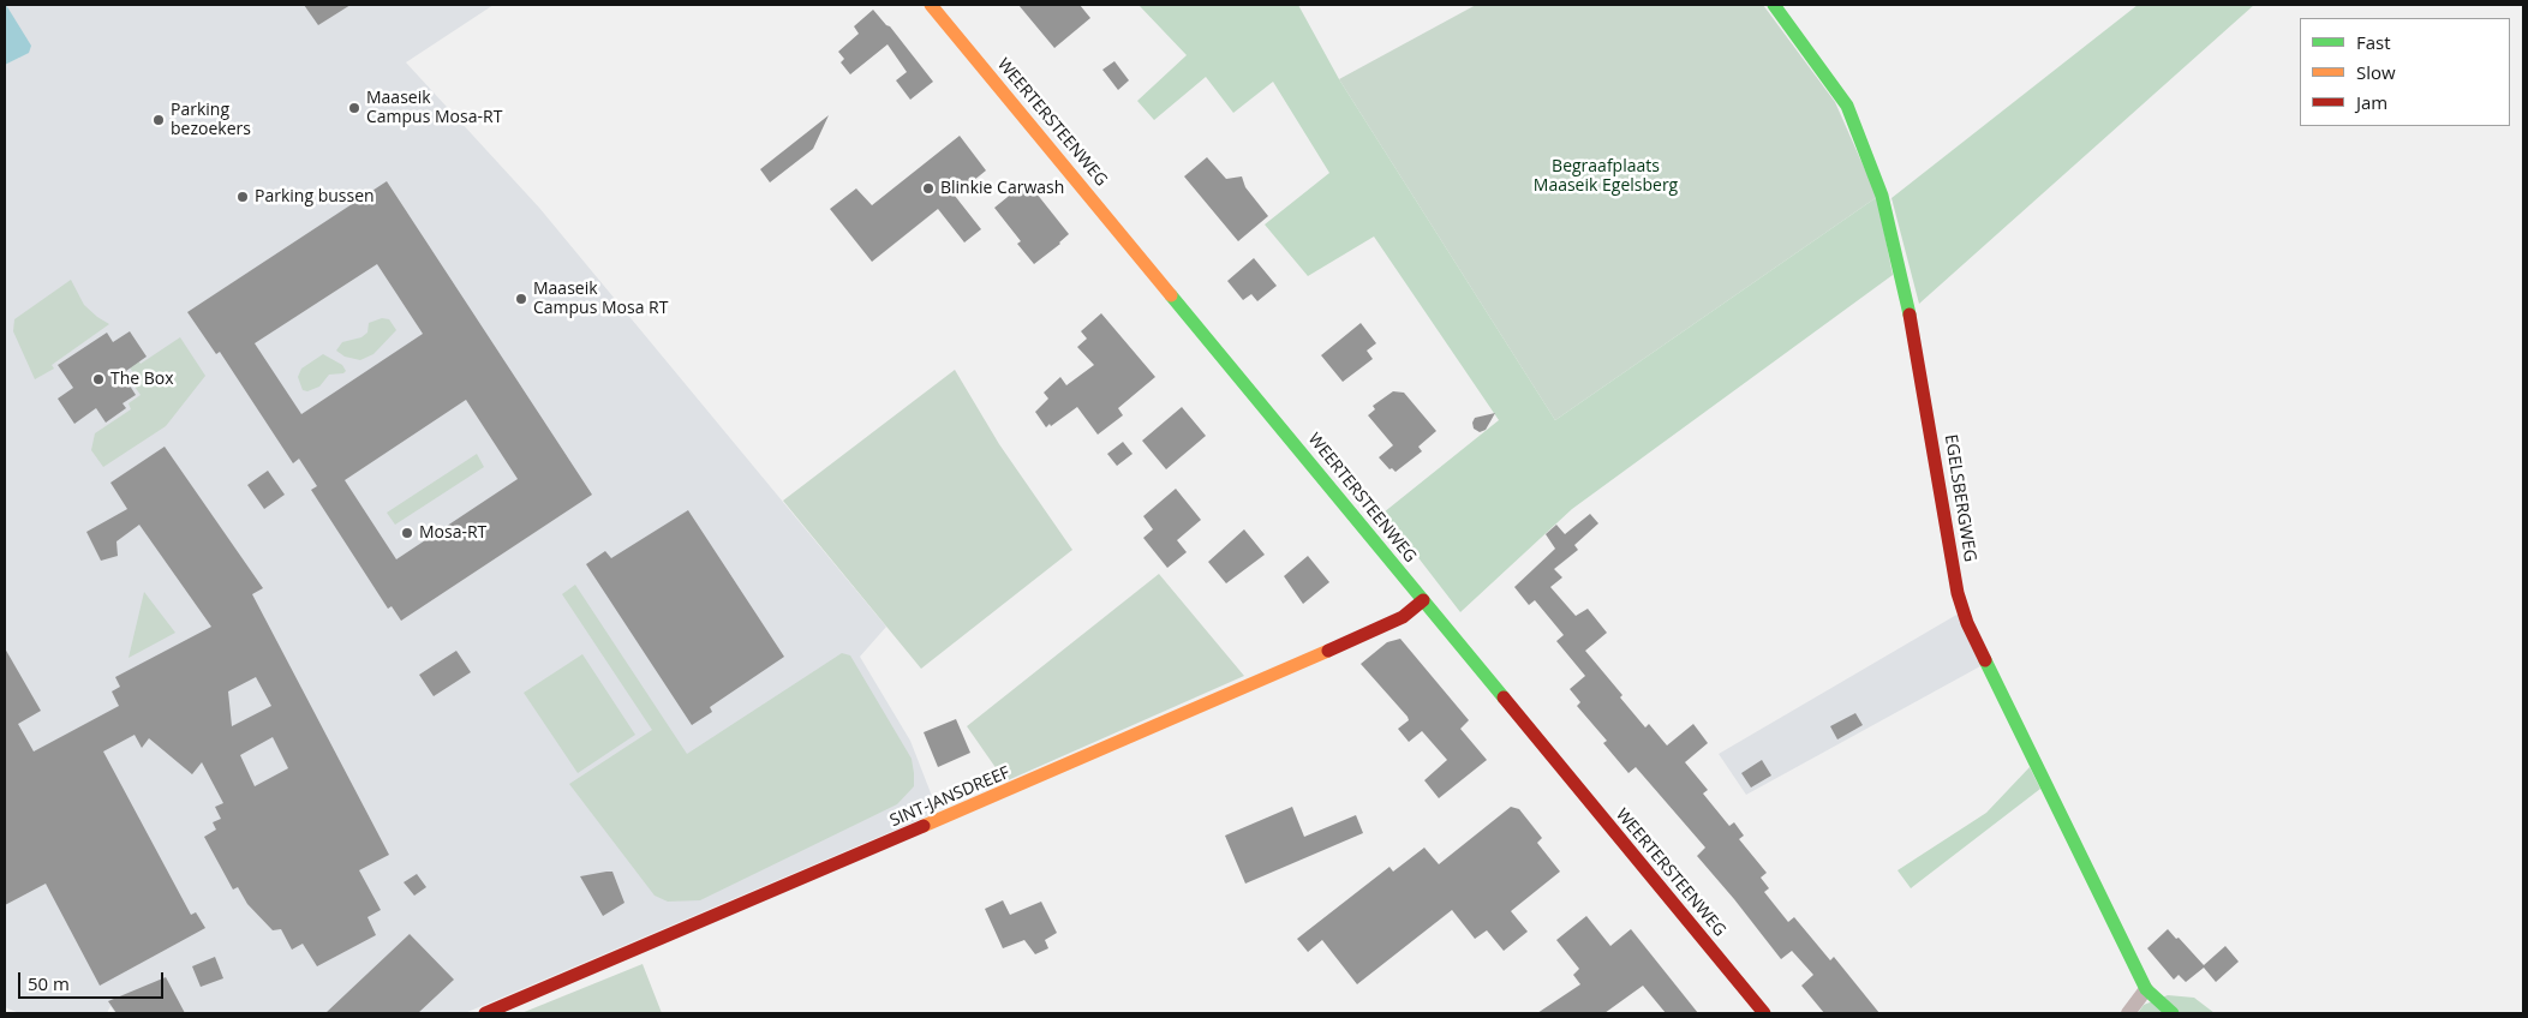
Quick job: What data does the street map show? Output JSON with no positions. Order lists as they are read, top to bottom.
{
  "streets": {
    "street": ["WEERTERSTEENWEG", "EGELSBERGWEG", "SINT-JANSDREEF"]
  },
  "crossings": [
    ["WEERTERSTEENWEG", "SINT-JANSDREEF"]
  ],
  "parks": ["Begraafplaats Maaseik Egelsberg"],
  "places": [
    "Maaseik Campus Mosa-RT",
    "Parking bezoekers",
    "Blinkie Carwash",
    "Parking bussen",
    "Maaseik Campus Mosa RT",
    "The Box",
    "Mosa-RT"
  ],
  "legend": ["Fast", "Slow", "Jam"],
  "scale_bar": "50 m"
}
